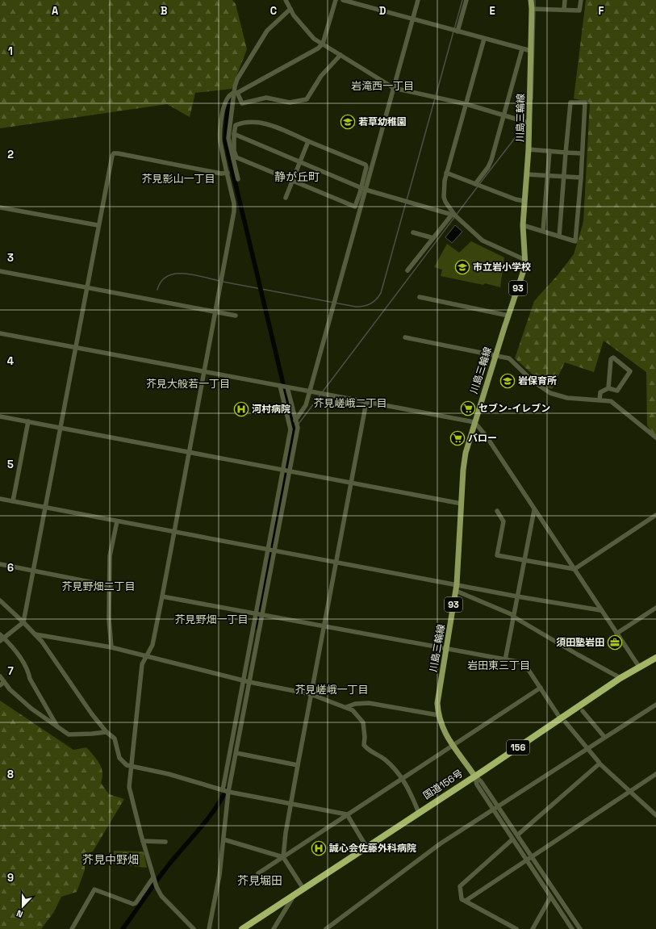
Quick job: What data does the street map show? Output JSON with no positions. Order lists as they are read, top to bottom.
{
  "streets": {
    "highway": ["156", "国道156号"],
    "main road": ["川島三輪線", "93"]
  },
  "crossings": [
    ["川島三輪線", "国道156号"]
  ],
  "districts": [
    "岩滝西一丁目",
    "静が丘町",
    "芥見影山一丁目",
    "芥見大般若一丁目",
    "芥見嵯峨二丁目",
    "芥見野畑二丁目",
    "芥見野畑一丁目",
    "岩田東三丁目",
    "芥見嵯峨一丁目",
    "芥見中野畑",
    "芥見堀田"
  ],
  "places": {
    "school or university": ["若草幼稚園", "市立岩小学校", "岩保育所"],
    "supermarket": ["セブン-イレブン", "バロー"],
    "hospital": ["河村病院", "誠心会佐藤外科病院"],
    "office": ["須田塾岩田"]
  },
  "north": "bottom",
  "grid": {
    "columns": [
      "A",
      "B",
      "C",
      "D",
      "E",
      "F"
    ],
    "rows": [
      "1",
      "2",
      "3",
      "4",
      "5",
      "6",
      "7",
      "8",
      "9"
    ]
  }
}
